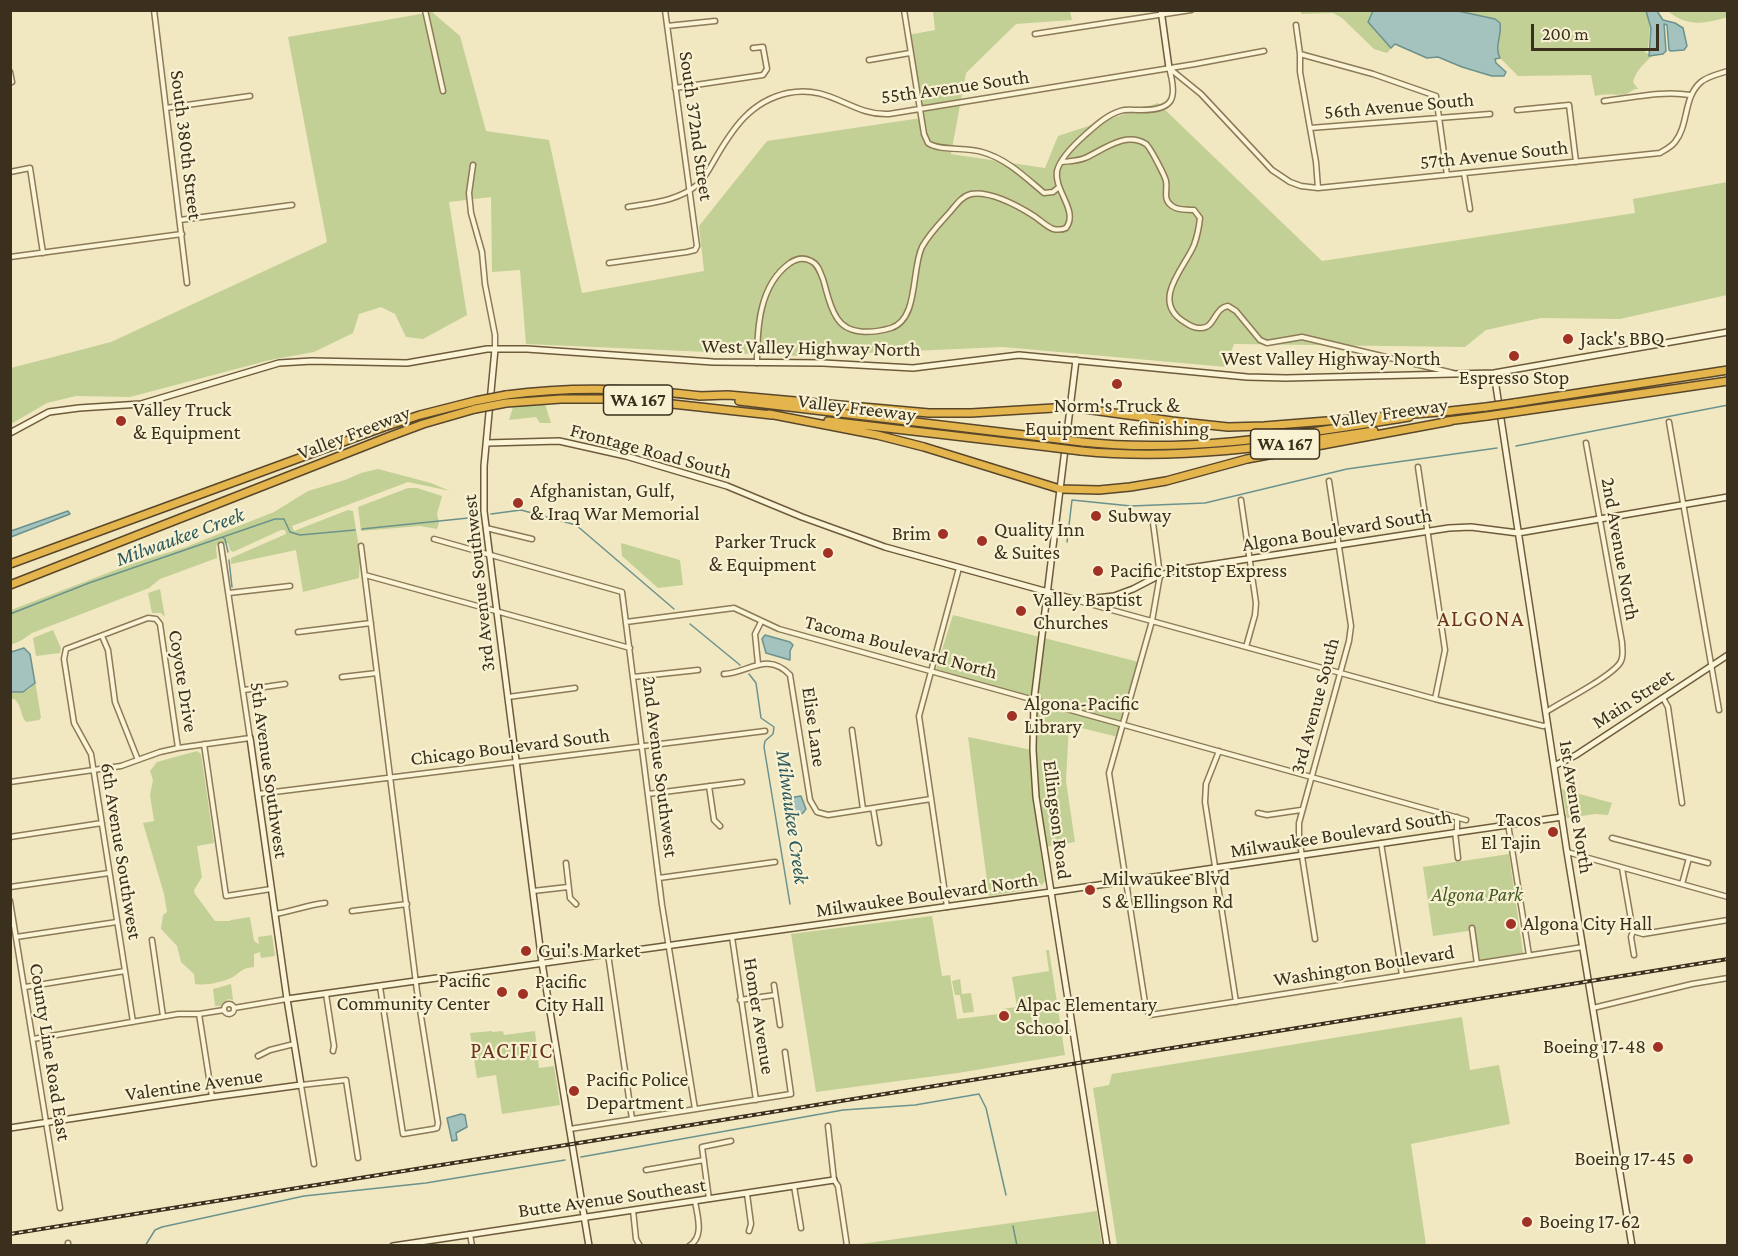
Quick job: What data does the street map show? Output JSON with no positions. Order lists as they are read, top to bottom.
{
  "streets": {
    "highway": ["WA 167", "Valley Freeway"],
    "street": [
      "55th Avenue South",
      "56th Avenue South",
      "South 372nd Street",
      "South 380th Street",
      "57th Avenue South",
      "West Valley Highway North",
      "Frontage Road South",
      "Algona Boulevard South",
      "2nd Avenue North",
      "3rd Avenue Southwest",
      "Tacoma Boulevard North",
      "Coyote Drive",
      "Main Street",
      "3rd Avenue South",
      "Elise Lane",
      "Chicago Boulevard South",
      "2nd Avenue Southwest",
      "5th Avenue Southwest",
      "1st Avenue North",
      "Ellingson Road",
      "Milwaukee Boulevard South",
      "6th Avenue Southwest",
      "Milwaukee Boulevard North",
      "Washington Boulevard",
      "Homer Avenue",
      "County Line Road East",
      "Valentine Avenue",
      "Butte Avenue Southeast"
    ]
  },
  "crossings": [
    ["55th Avenue South", "South 372nd Street"],
    ["West Valley Highway North", "3rd Avenue Southwest"],
    ["West Valley Highway North", "1st Avenue North"],
    ["West Valley Highway North", "Ellingson Road"],
    ["Frontage Road South", "Algona Boulevard South"],
    ["Frontage Road South", "3rd Avenue Southwest"],
    ["Frontage Road South", "Ellingson Road"],
    ["Algona Boulevard South", "2nd Avenue North"],
    ["Algona Boulevard South", "3rd Avenue South"],
    ["Algona Boulevard South", "1st Avenue North"],
    ["2nd Avenue North", "1st Avenue North"],
    ["3rd Avenue Southwest", "Chicago Boulevard South"],
    ["3rd Avenue Southwest", "2nd Avenue Southwest"],
    ["3rd Avenue Southwest", "Butte Avenue Southeast"],
    ["Tacoma Boulevard North", "3rd Avenue South"],
    ["Tacoma Boulevard North", "2nd Avenue Southwest"],
    ["Tacoma Boulevard North", "Ellingson Road"],
    ["Coyote Drive", "6th Avenue Southwest"],
    ["Main Street", "1st Avenue North"],
    ["3rd Avenue South", "Milwaukee Boulevard South"],
    ["Chicago Boulevard South", "2nd Avenue Southwest"],
    ["Chicago Boulevard South", "5th Avenue Southwest"],
    ["5th Avenue Southwest", "Valentine Avenue"],
    ["1st Avenue North", "Milwaukee Boulevard South"],
    ["1st Avenue North", "Washington Boulevard"],
    ["Ellingson Road", "Milwaukee Boulevard North"],
    ["Milwaukee Boulevard South", "Milwaukee Boulevard North"],
    ["Milwaukee Boulevard South", "Washington Boulevard"],
    ["Milwaukee Boulevard North", "Washington Boulevard"],
    ["Milwaukee Boulevard North", "Homer Avenue"],
    ["County Line Road East", "Valentine Avenue"]
  ],
  "districts": ["ALGONA", "PACIFIC"],
  "water": ["Milwaukee Creek"],
  "parks": ["Algona Park"],
  "places": [
    "Jack's BBQ",
    "Espresso Stop",
    "Norm's Truck & Equipment Refinishing",
    "Valley Truck & Equipment",
    "Afghanistan, Gulf, & Iraq War Memorial",
    "Subway",
    "Brim",
    "Quality Inn & Suites",
    "Parker Truck & Equipment",
    "Pacific Pitstop Express",
    "Valley Baptist Churches",
    "Algona-Pacific Library",
    "Tacos El Tajin",
    "Milwaukee Blvd S & Ellingson Rd",
    "Algona City Hall",
    "Gui's Market",
    "Pacific Community Center",
    "Pacific City Hall",
    "Alpac Elementary School",
    "Boeing 17-48",
    "Pacific Police Department",
    "Boeing 17-45",
    "Boeing 17-62"
  ],
  "scale_bar": "200 m"
}
